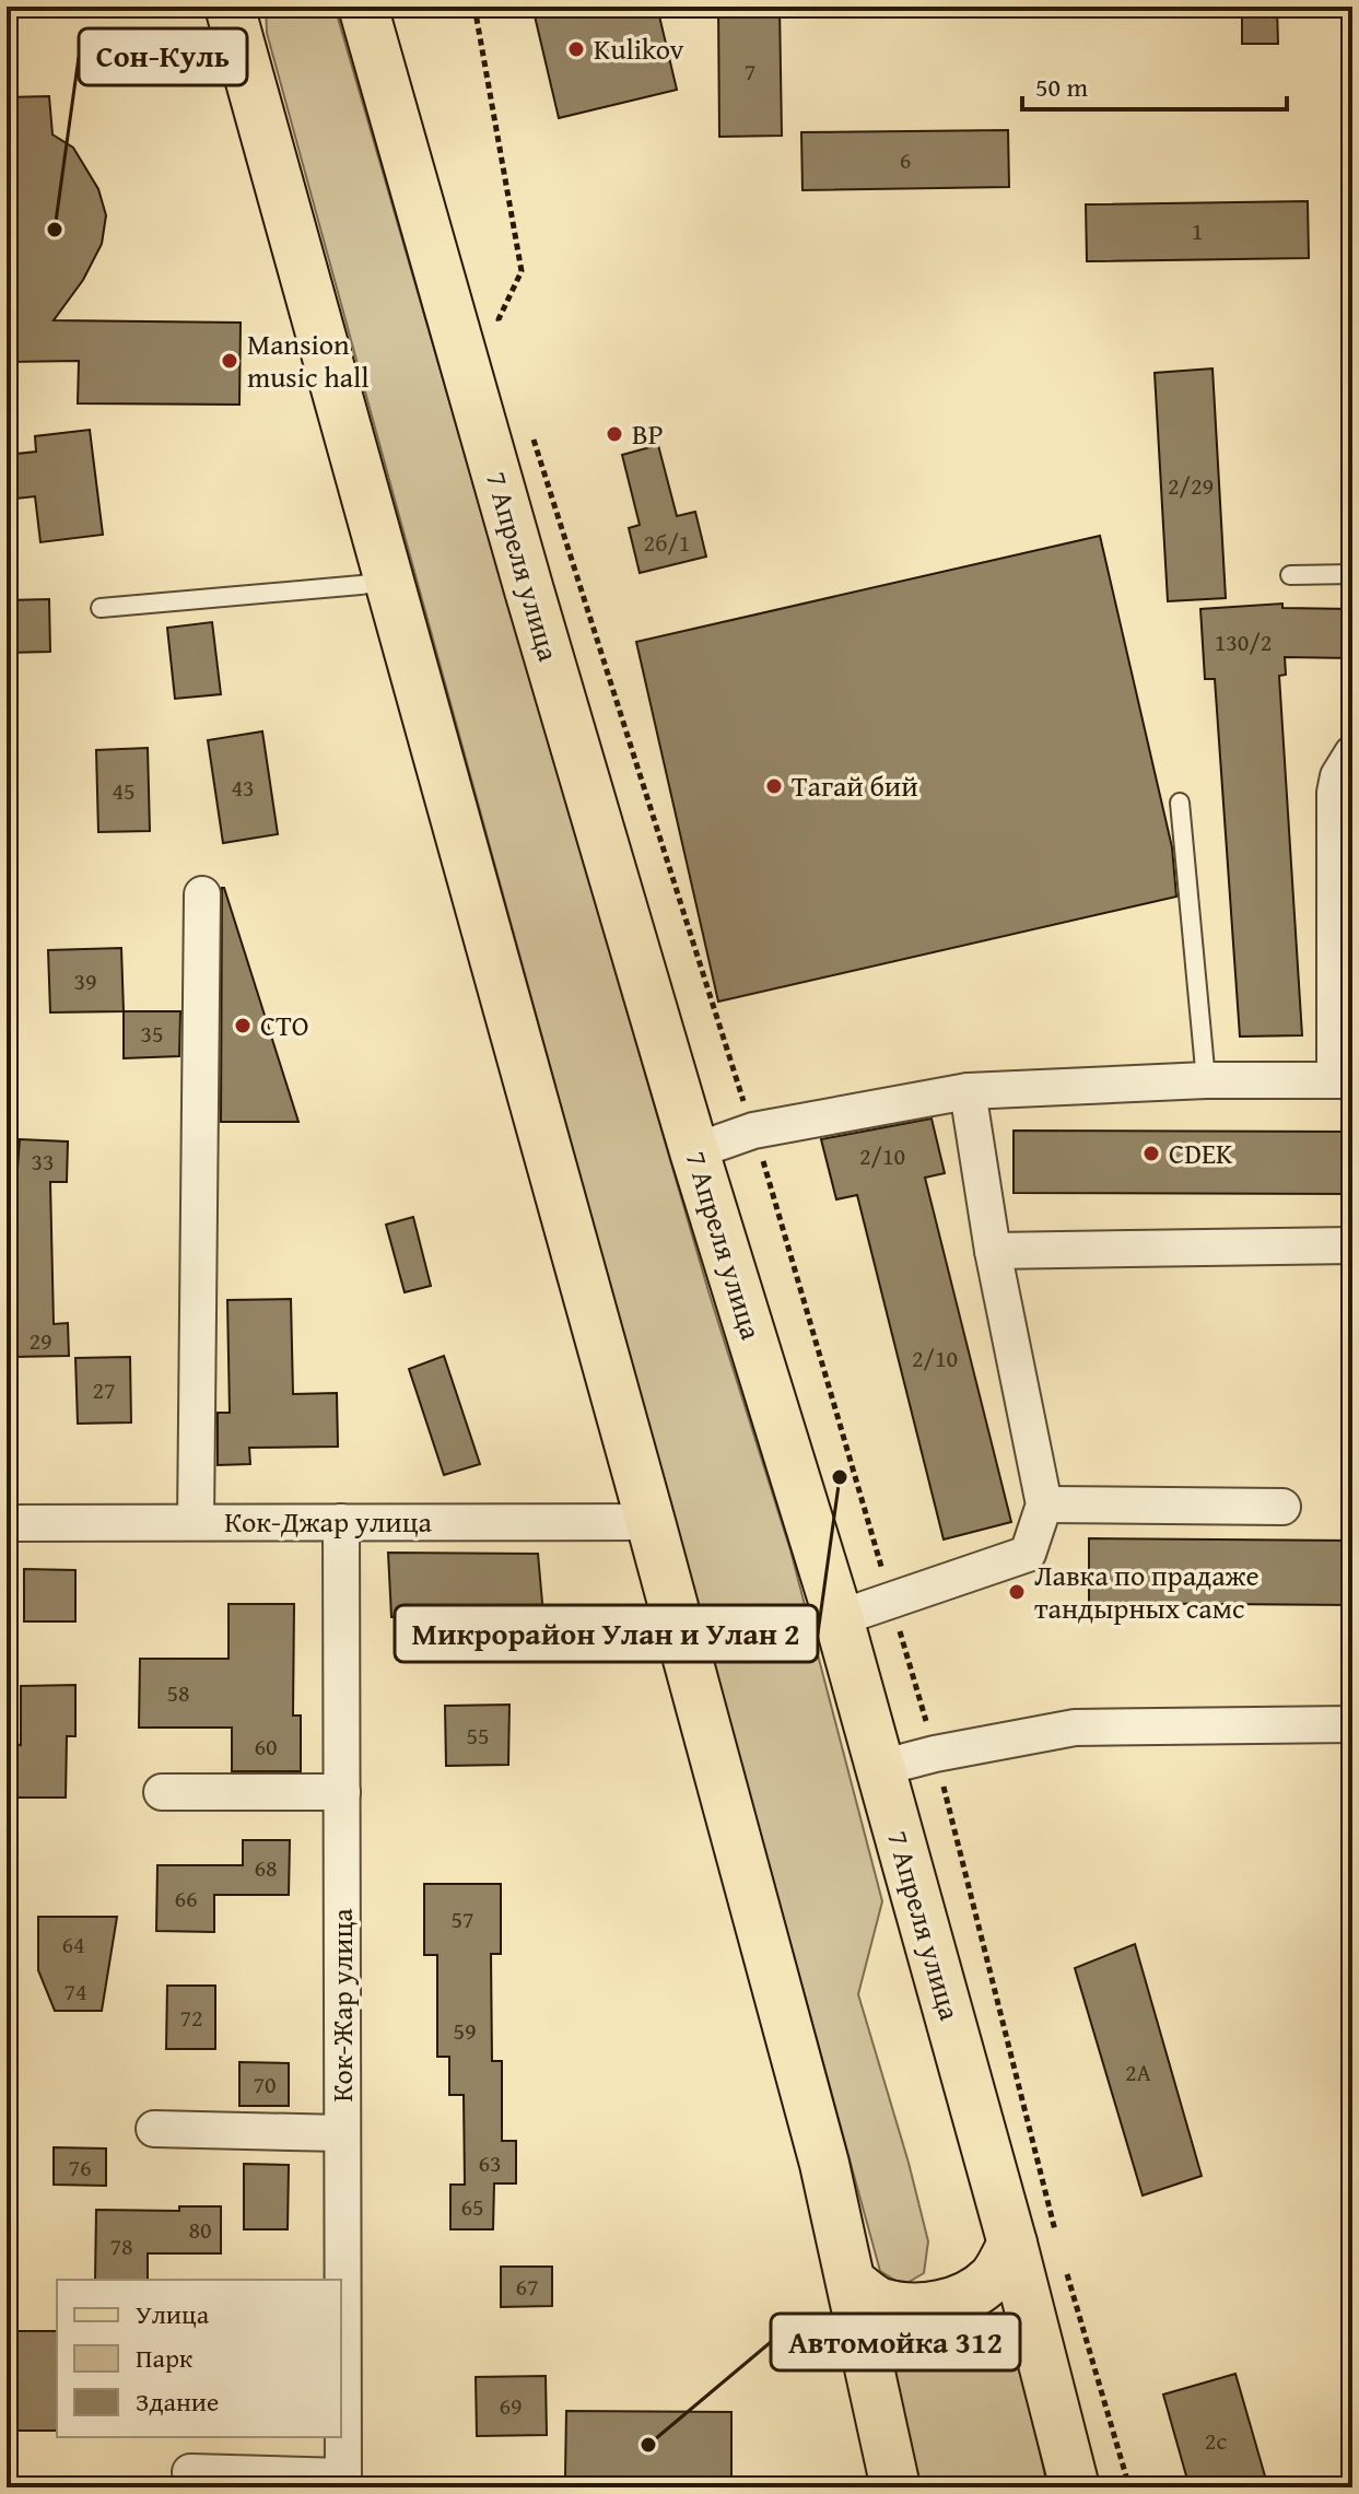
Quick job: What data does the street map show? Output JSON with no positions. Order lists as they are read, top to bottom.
{
  "streets": {
    "main road": ["7 Апреля улица"],
    "street": ["Кок-Джар улица", "Кок-Жар улица"]
  },
  "crossings": [
    ["Кок-Джар улица", "Кок-Жар улица"]
  ],
  "places": [
    "Kulikov",
    "Сон-Куль",
    "Mansion music hall",
    "BP",
    "Тагай бий",
    "СТО",
    "CDEK",
    "Микрорайон Улан и Улан 2",
    "Лавка по прадаже тандырных самс",
    "Автомойка 312"
  ],
  "house_numbers": [
    "7",
    "6",
    "1",
    "2/29",
    "2б/1",
    "130/2",
    "43",
    "45",
    "39",
    "35",
    "2/10",
    "33",
    "29",
    "2/10",
    "27",
    "58",
    "55",
    "60",
    "68",
    "66",
    "57",
    "64",
    "74",
    "72",
    "59",
    "2А",
    "70",
    "63",
    "76",
    "65",
    "80",
    "78",
    "67",
    "69",
    "2с"
  ],
  "legend": ["Улица", "Парк", "Здание"],
  "scale_bar": "50 m"
}
